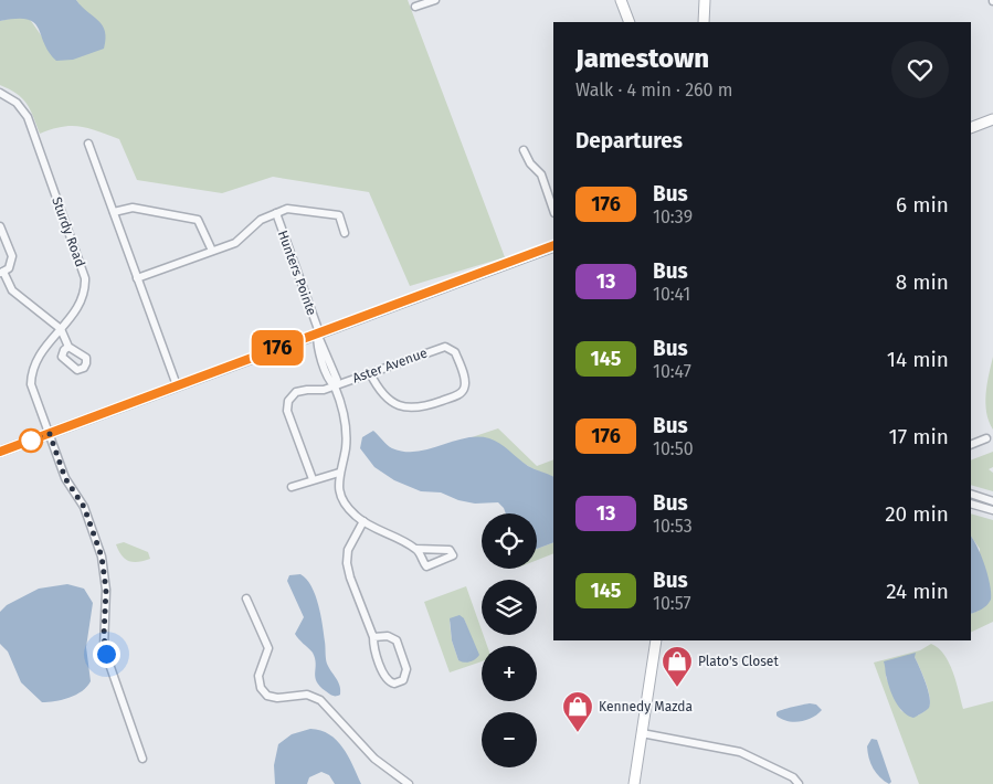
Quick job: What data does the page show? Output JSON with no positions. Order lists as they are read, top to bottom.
{
  "streets": {
    "street": ["Sturdy Road", "Hunters Pointe", "Aster Avenue"]
  },
  "crossings": [
    ["Hunters Pointe", "Aster Avenue"]
  ],
  "places": {
    "shop": ["Plato's Closet", "Kennedy Mazda"]
  },
  "lines": ["bus line 176"],
  "page": {
    "on_map": "176",
    "heading": [
      ["Jamestown", "Walk · 4 min · 260 m"],
      "Departures"
    ],
    "list": [
      {
        "mark": "176",
        "name": "Bus",
        "note": "10:39",
        "value": "6 min"
      },
      {
        "mark": "13",
        "name": "Bus",
        "note": "10:41",
        "value": "8 min"
      },
      {
        "mark": "145",
        "name": "Bus",
        "note": "10:47",
        "value": "14 min"
      },
      {
        "mark": "176",
        "name": "Bus",
        "note": "10:50",
        "value": "17 min"
      },
      {
        "mark": "13",
        "name": "Bus",
        "note": "10:53",
        "value": "20 min"
      },
      {
        "mark": "145",
        "name": "Bus",
        "note": "10:57",
        "value": "24 min"
      }
    ],
    "map_buttons": ["+", "−"]
  }
}
